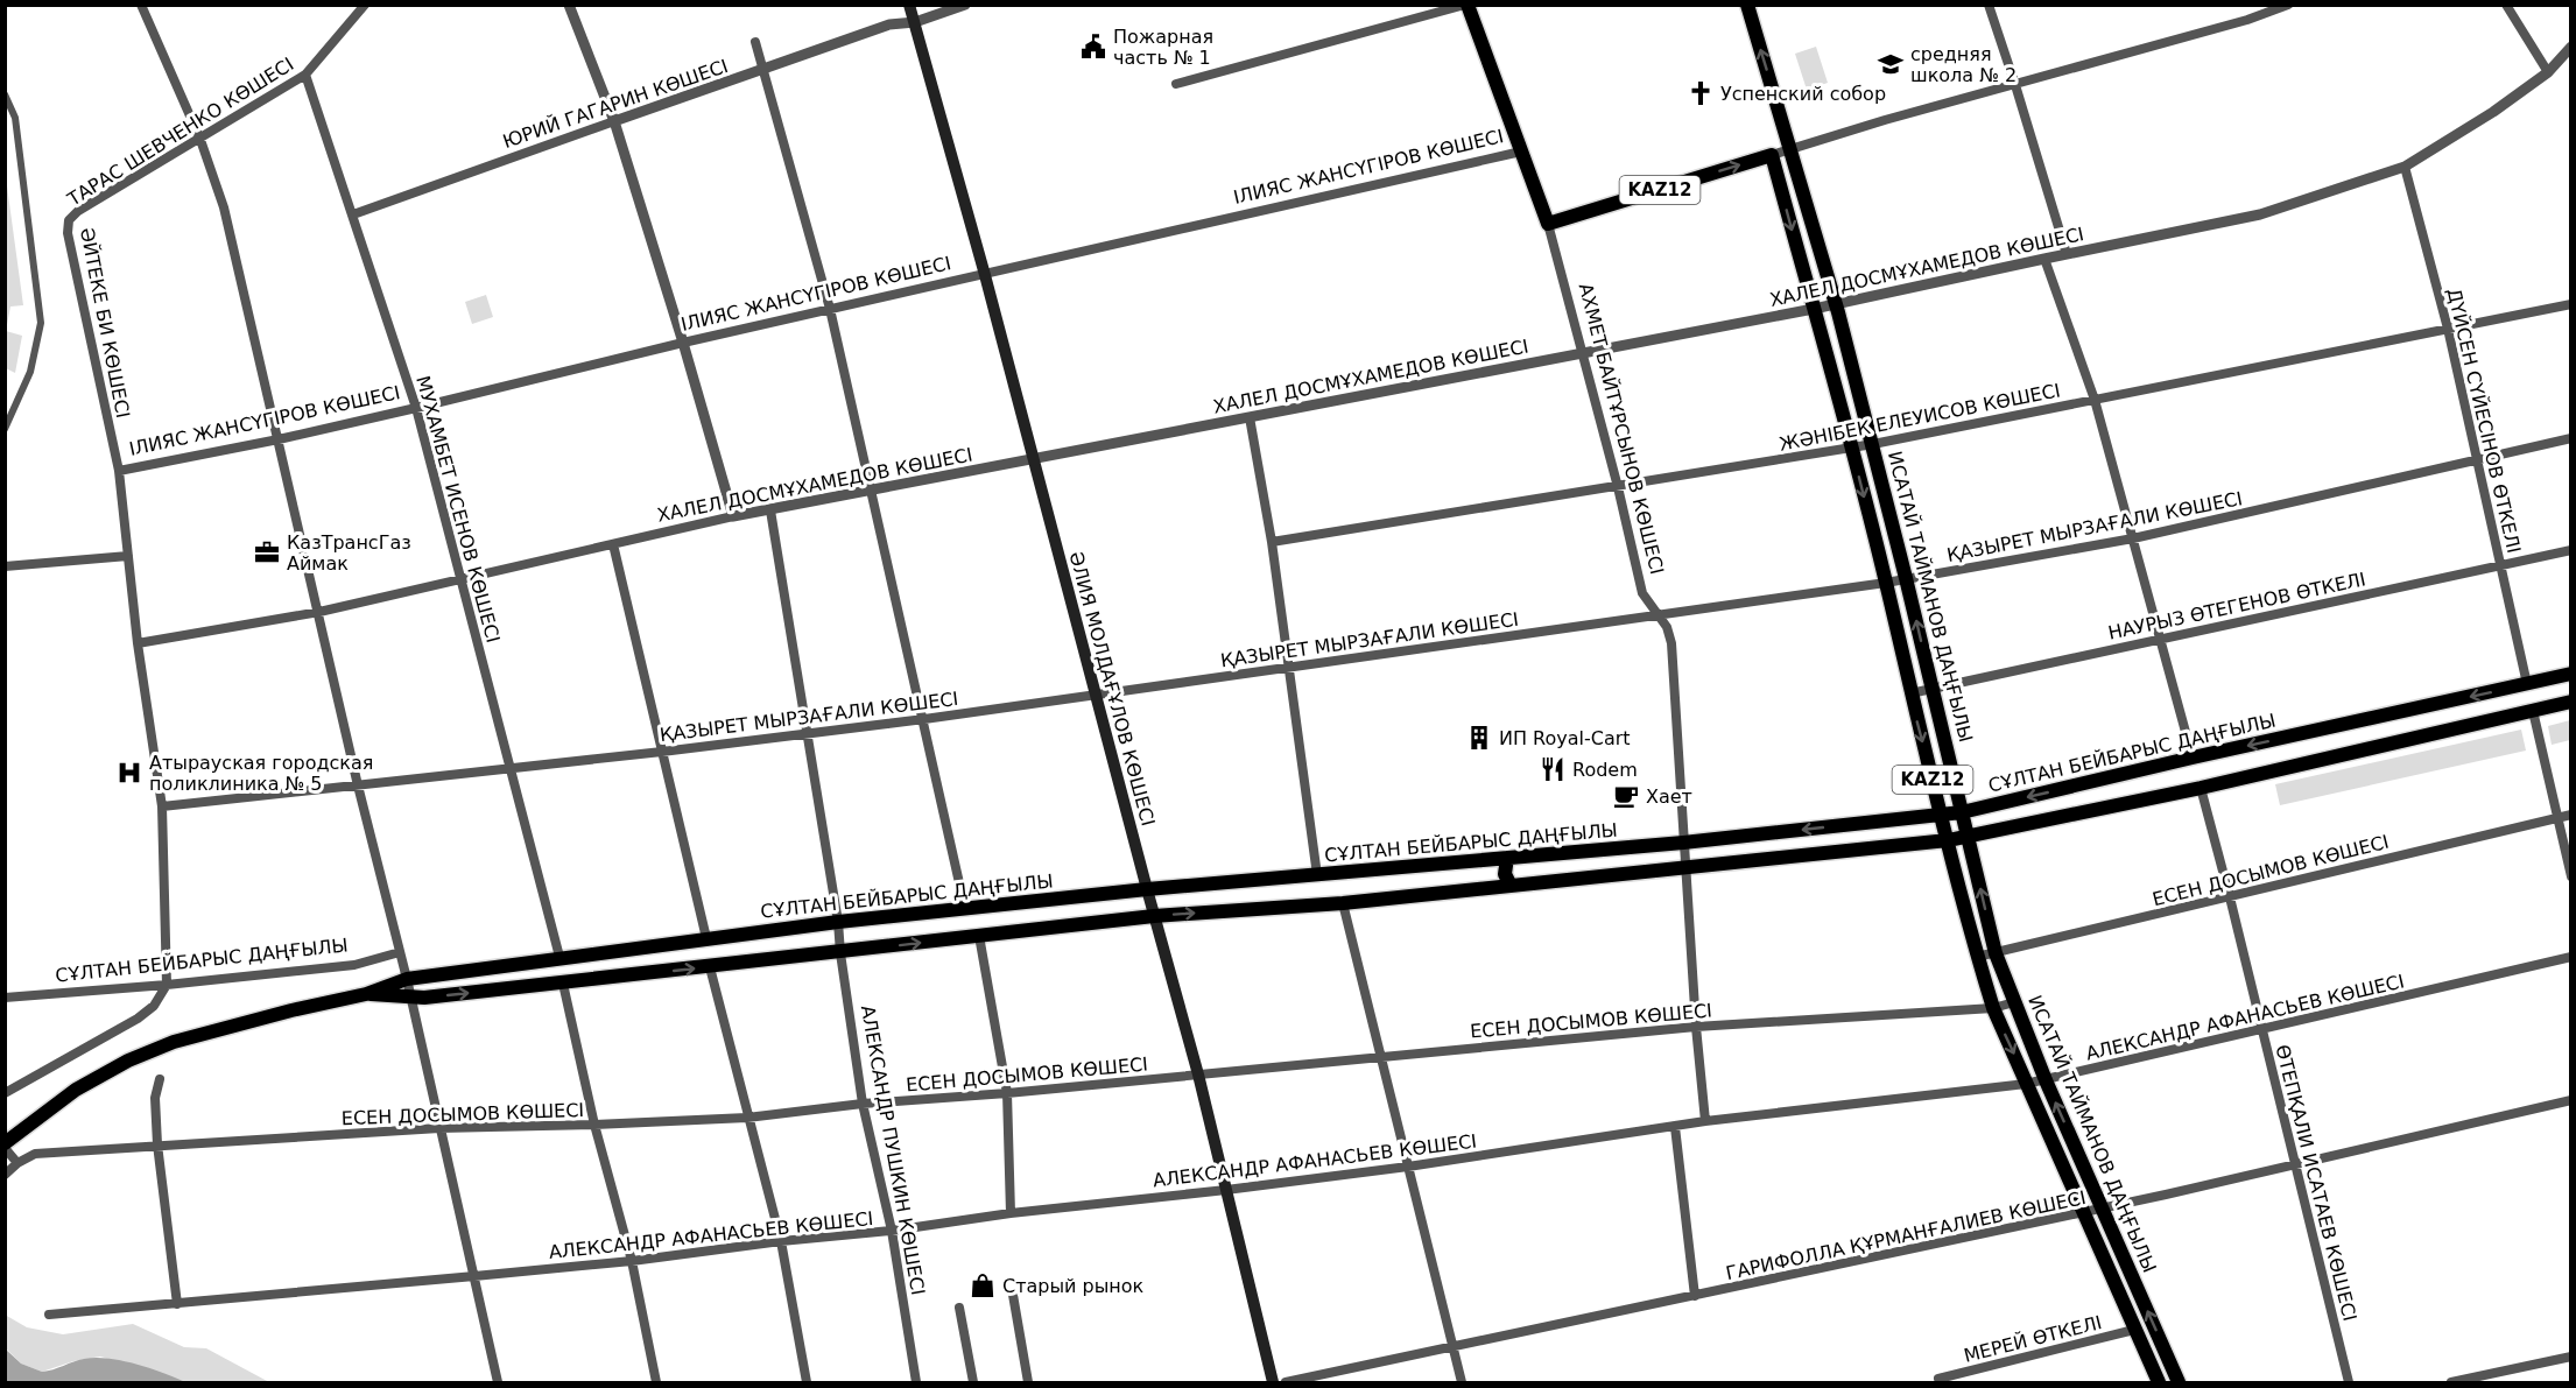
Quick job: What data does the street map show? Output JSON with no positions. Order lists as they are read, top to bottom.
{
  "streets": {
    "main road": [
      "KAZ12",
      "АХМЕТ БАЙТҰРСЫНОВ КӨШЕСІ",
      "ИСАТАЙ ТАЙМАНОВ ДАҢҒЫЛЫ",
      "ӘЛИЯ МОЛДАҒҰЛОВ КӨШЕСІ",
      "СҰЛТАН БЕЙБАРЫС ДАҢҒЫЛЫ"
    ],
    "street": [
      "ЮРИЙ ГАГАРИН КӨШЕСІ",
      "ТАРАС ШЕВЧЕНКО КӨШЕСІ",
      "ІЛИЯС ЖАНСҮГІРОВ КӨШЕСІ",
      "ХАЛЕЛ ДОСМҰХАМЕДОВ КӨШЕСІ",
      "ӘЙТЕКЕ БИ КӨШЕСІ",
      "ЖӘНІБЕК ЕЛЕУИСОВ КӨШЕСІ",
      "ДҮЙСЕН СҮЙЕСІНОВ ӨТКЕЛІ",
      "МУХАМБЕТ ИСЕНОВ КӨШЕСІ",
      "ҚАЗЫРЕТ МЫРЗАҒАЛИ КӨШЕСІ",
      "НАУРЫЗ ӨТЕГЕНОВ ӨТКЕЛІ",
      "ЕСЕН ДОСЫМОВ КӨШЕСІ",
      "АЛЕКСАНДР АФАНАСЬЕВ КӨШЕСІ",
      "АЛЕКСАНДР ПУШКИН КӨШЕСІ",
      "ӨТЕПҚАЛИ ИСАТАЕВ КӨШЕСІ",
      "ГАРИФОЛЛА ҚҰРМАНҒАЛИЕВ КӨШЕСІ",
      "МЕРЕЙ ӨТКЕЛІ"
    ]
  },
  "crossings": [
    ["ЮРИЙ ГАГАРИН КӨШЕСІ", "МУХАМБЕТ ИСЕНОВ КӨШЕСІ"],
    ["ЮРИЙ ГАГАРИН КӨШЕСІ", "ӘЛИЯ МОЛДАҒҰЛОВ КӨШЕСІ"],
    ["ТАРАС ШЕВЧЕНКО КӨШЕСІ", "ӘЙТЕКЕ БИ КӨШЕСІ"],
    ["ТАРАС ШЕВЧЕНКО КӨШЕСІ", "МУХАМБЕТ ИСЕНОВ КӨШЕСІ"],
    ["ІЛИЯС ЖАНСҮГІРОВ КӨШЕСІ", "ӘЙТЕКЕ БИ КӨШЕСІ"],
    ["ІЛИЯС ЖАНСҮГІРОВ КӨШЕСІ", "АХМЕТ БАЙТҰРСЫНОВ КӨШЕСІ"],
    ["ІЛИЯС ЖАНСҮГІРОВ КӨШЕСІ", "МУХАМБЕТ ИСЕНОВ КӨШЕСІ"],
    ["ІЛИЯС ЖАНСҮГІРОВ КӨШЕСІ", "ӘЛИЯ МОЛДАҒҰЛОВ КӨШЕСІ"],
    ["KAZ12", "АХМЕТ БАЙТҰРСЫНОВ КӨШЕСІ"],
    ["KAZ12", "ИСАТАЙ ТАЙМАНОВ ДАҢҒЫЛЫ"],
    ["ХАЛЕЛ ДОСМҰХАМЕДОВ КӨШЕСІ", "ӘЙТЕКЕ БИ КӨШЕСІ"],
    ["ХАЛЕЛ ДОСМҰХАМЕДОВ КӨШЕСІ", "ДҮЙСЕН СҮЙЕСІНОВ ӨТКЕЛІ"],
    ["ХАЛЕЛ ДОСМҰХАМЕДОВ КӨШЕСІ", "АХМЕТ БАЙТҰРСЫНОВ КӨШЕСІ"],
    ["ХАЛЕЛ ДОСМҰХАМЕДОВ КӨШЕСІ", "МУХАМБЕТ ИСЕНОВ КӨШЕСІ"],
    ["ХАЛЕЛ ДОСМҰХАМЕДОВ КӨШЕСІ", "ИСАТАЙ ТАЙМАНОВ ДАҢҒЫЛЫ"],
    ["ХАЛЕЛ ДОСМҰХАМЕДОВ КӨШЕСІ", "ӘЛИЯ МОЛДАҒҰЛОВ КӨШЕСІ"],
    ["ХАЛЕЛ ДОСМҰХАМЕДОВ КӨШЕСІ", "АЛЕКСАНДР ПУШКИН КӨШЕСІ"],
    ["ӘЙТЕКЕ БИ КӨШЕСІ", "ҚАЗЫРЕТ МЫРЗАҒАЛИ КӨШЕСІ"],
    ["ӘЙТЕКЕ БИ КӨШЕСІ", "СҰЛТАН БЕЙБАРЫС ДАҢҒЫЛЫ"],
    ["ЖӘНІБЕК ЕЛЕУИСОВ КӨШЕСІ", "ДҮЙСЕН СҮЙЕСІНОВ ӨТКЕЛІ"],
    ["ЖӘНІБЕК ЕЛЕУИСОВ КӨШЕСІ", "АХМЕТ БАЙТҰРСЫНОВ КӨШЕСІ"],
    ["ЖӘНІБЕК ЕЛЕУИСОВ КӨШЕСІ", "ИСАТАЙ ТАЙМАНОВ ДАҢҒЫЛЫ"],
    ["ДҮЙСЕН СҮЙЕСІНОВ ӨТКЕЛІ", "ҚАЗЫРЕТ МЫРЗАҒАЛИ КӨШЕСІ"],
    ["ДҮЙСЕН СҮЙЕСІНОВ ӨТКЕЛІ", "НАУРЫЗ ӨТЕГЕНОВ ӨТКЕЛІ"],
    ["ДҮЙСЕН СҮЙЕСІНОВ ӨТКЕЛІ", "СҰЛТАН БЕЙБАРЫС ДАҢҒЫЛЫ"],
    ["АХМЕТ БАЙТҰРСЫНОВ КӨШЕСІ", "ҚАЗЫРЕТ МЫРЗАҒАЛИ КӨШЕСІ"],
    ["АХМЕТ БАЙТҰРСЫНОВ КӨШЕСІ", "СҰЛТАН БЕЙБАРЫС ДАҢҒЫЛЫ"],
    ["АХМЕТ БАЙТҰРСЫНОВ КӨШЕСІ", "ЕСЕН ДОСЫМОВ КӨШЕСІ"],
    ["АХМЕТ БАЙТҰРСЫНОВ КӨШЕСІ", "АЛЕКСАНДР АФАНАСЬЕВ КӨШЕСІ"],
    ["МУХАМБЕТ ИСЕНОВ КӨШЕСІ", "ҚАЗЫРЕТ МЫРЗАҒАЛИ КӨШЕСІ"],
    ["МУХАМБЕТ ИСЕНОВ КӨШЕСІ", "СҰЛТАН БЕЙБАРЫС ДАҢҒЫЛЫ"],
    ["ҚАЗЫРЕТ МЫРЗАҒАЛИ КӨШЕСІ", "ИСАТАЙ ТАЙМАНОВ ДАҢҒЫЛЫ"],
    ["ҚАЗЫРЕТ МЫРЗАҒАЛИ КӨШЕСІ", "ӘЛИЯ МОЛДАҒҰЛОВ КӨШЕСІ"],
    ["ҚАЗЫРЕТ МЫРЗАҒАЛИ КӨШЕСІ", "АЛЕКСАНДР ПУШКИН КӨШЕСІ"],
    ["ИСАТАЙ ТАЙМАНОВ ДАҢҒЫЛЫ", "НАУРЫЗ ӨТЕГЕНОВ ӨТКЕЛІ"],
    ["ИСАТАЙ ТАЙМАНОВ ДАҢҒЫЛЫ", "СҰЛТАН БЕЙБАРЫС ДАҢҒЫЛЫ"],
    ["ИСАТАЙ ТАЙМАНОВ ДАҢҒЫЛЫ", "ЕСЕН ДОСЫМОВ КӨШЕСІ"],
    ["ИСАТАЙ ТАЙМАНОВ ДАҢҒЫЛЫ", "АЛЕКСАНДР АФАНАСЬЕВ КӨШЕСІ"],
    ["ИСАТАЙ ТАЙМАНОВ ДАҢҒЫЛЫ", "ГАРИФОЛЛА ҚҰРМАНҒАЛИЕВ КӨШЕСІ"],
    ["ИСАТАЙ ТАЙМАНОВ ДАҢҒЫЛЫ", "МЕРЕЙ ӨТКЕЛІ"],
    ["ӘЛИЯ МОЛДАҒҰЛОВ КӨШЕСІ", "СҰЛТАН БЕЙБАРЫС ДАҢҒЫЛЫ"],
    ["ӘЛИЯ МОЛДАҒҰЛОВ КӨШЕСІ", "ЕСЕН ДОСЫМОВ КӨШЕСІ"],
    ["ӘЛИЯ МОЛДАҒҰЛОВ КӨШЕСІ", "АЛЕКСАНДР АФАНАСЬЕВ КӨШЕСІ"],
    ["СҰЛТАН БЕЙБАРЫС ДАҢҒЫЛЫ", "АЛЕКСАНДР ПУШКИН КӨШЕСІ"],
    ["СҰЛТАН БЕЙБАРЫС ДАҢҒЫЛЫ", "ӨТЕПҚАЛИ ИСАТАЕВ КӨШЕСІ"],
    ["ЕСЕН ДОСЫМОВ КӨШЕСІ", "АЛЕКСАНДР ПУШКИН КӨШЕСІ"],
    ["ЕСЕН ДОСЫМОВ КӨШЕСІ", "ӨТЕПҚАЛИ ИСАТАЕВ КӨШЕСІ"],
    ["АЛЕКСАНДР АФАНАСЬЕВ КӨШЕСІ", "АЛЕКСАНДР ПУШКИН КӨШЕСІ"],
    ["АЛЕКСАНДР АФАНАСЬЕВ КӨШЕСІ", "ӨТЕПҚАЛИ ИСАТАЕВ КӨШЕСІ"],
    ["ӨТЕПҚАЛИ ИСАТАЕВ КӨШЕСІ", "ГАРИФОЛЛА ҚҰРМАНҒАЛИЕВ КӨШЕСІ"]
  ],
  "places": {
    "public building": ["Пожарная часть № 1"],
    "school or university": ["cредняя школа № 2"],
    "church": ["Успенский собор"],
    "office": ["КазТрансГаз Аймак"],
    "building": ["ИП Royal-Cart"],
    "restaurant": ["Rodem"],
    "hospital": ["Атырауская городская поликлиника № 5"],
    "cafe": ["Хает"],
    "shop": ["Старый рынок"]
  }
}
